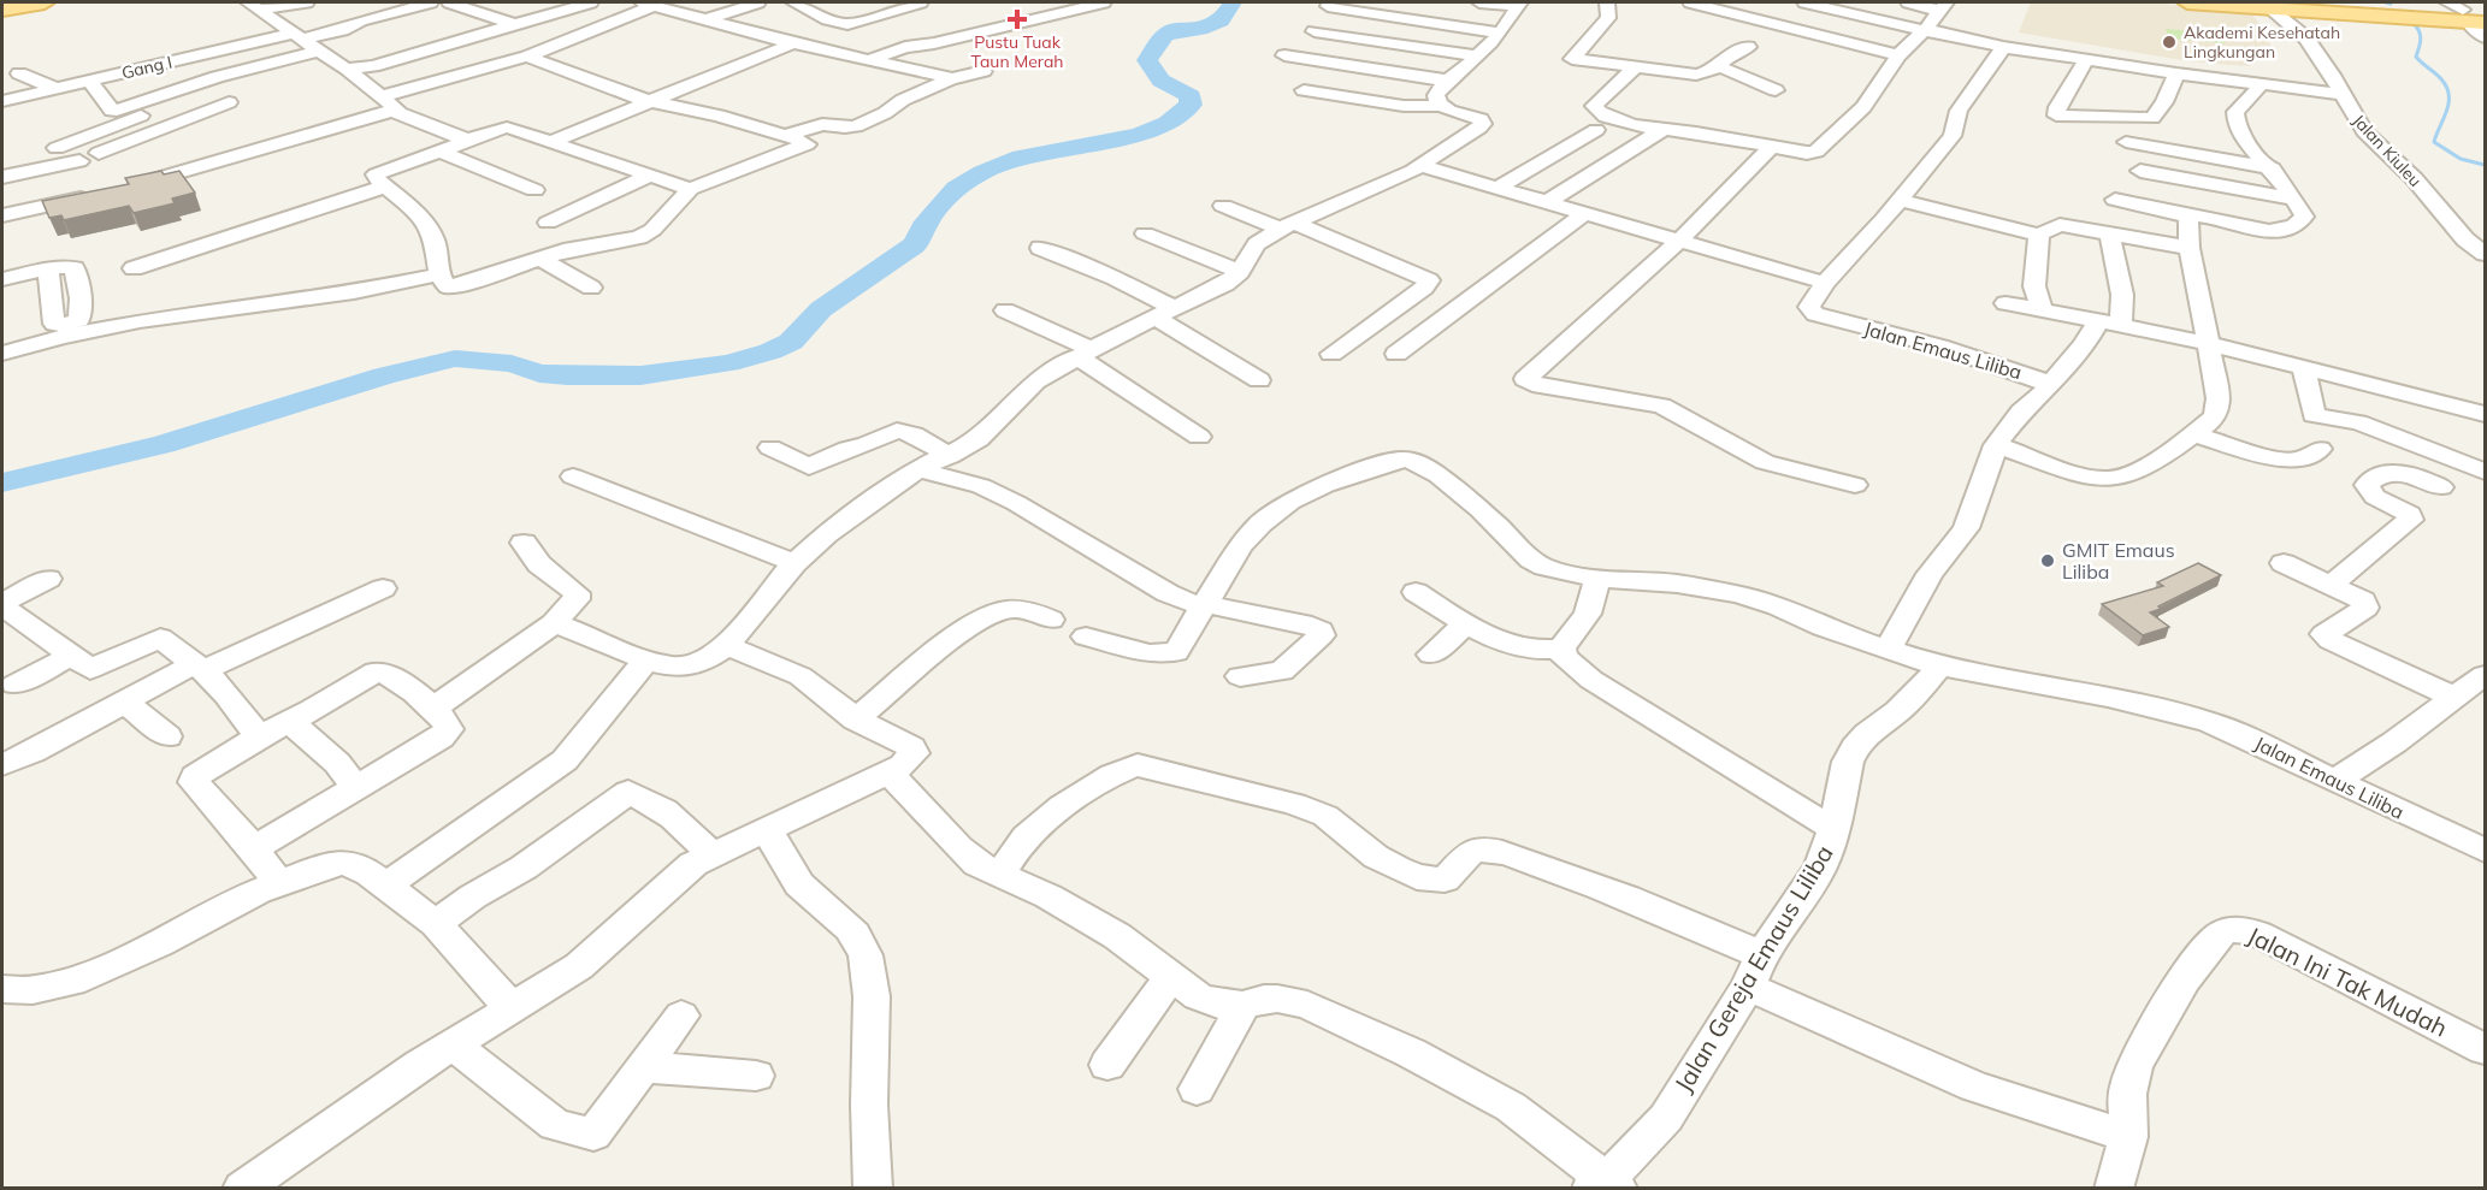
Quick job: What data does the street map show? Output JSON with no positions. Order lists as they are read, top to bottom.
{
  "streets": {
    "street": [
      "Gang I",
      "Jalan Kiuleu",
      "Jalan Emaus Liliba",
      "Jalan Gereja Emaus Liliba",
      "Jalan Ini Tak Mudah"
    ]
  },
  "crossings": [
    ["Jalan Emaus Liliba", "Jalan Gereja Emaus Liliba"]
  ],
  "places": {
    "health": ["Pustu Tuak Taun Merah"],
    "other": ["Akademi Kesehatah Lingkungan", "GMIT Emaus Liliba"]
  }
}
